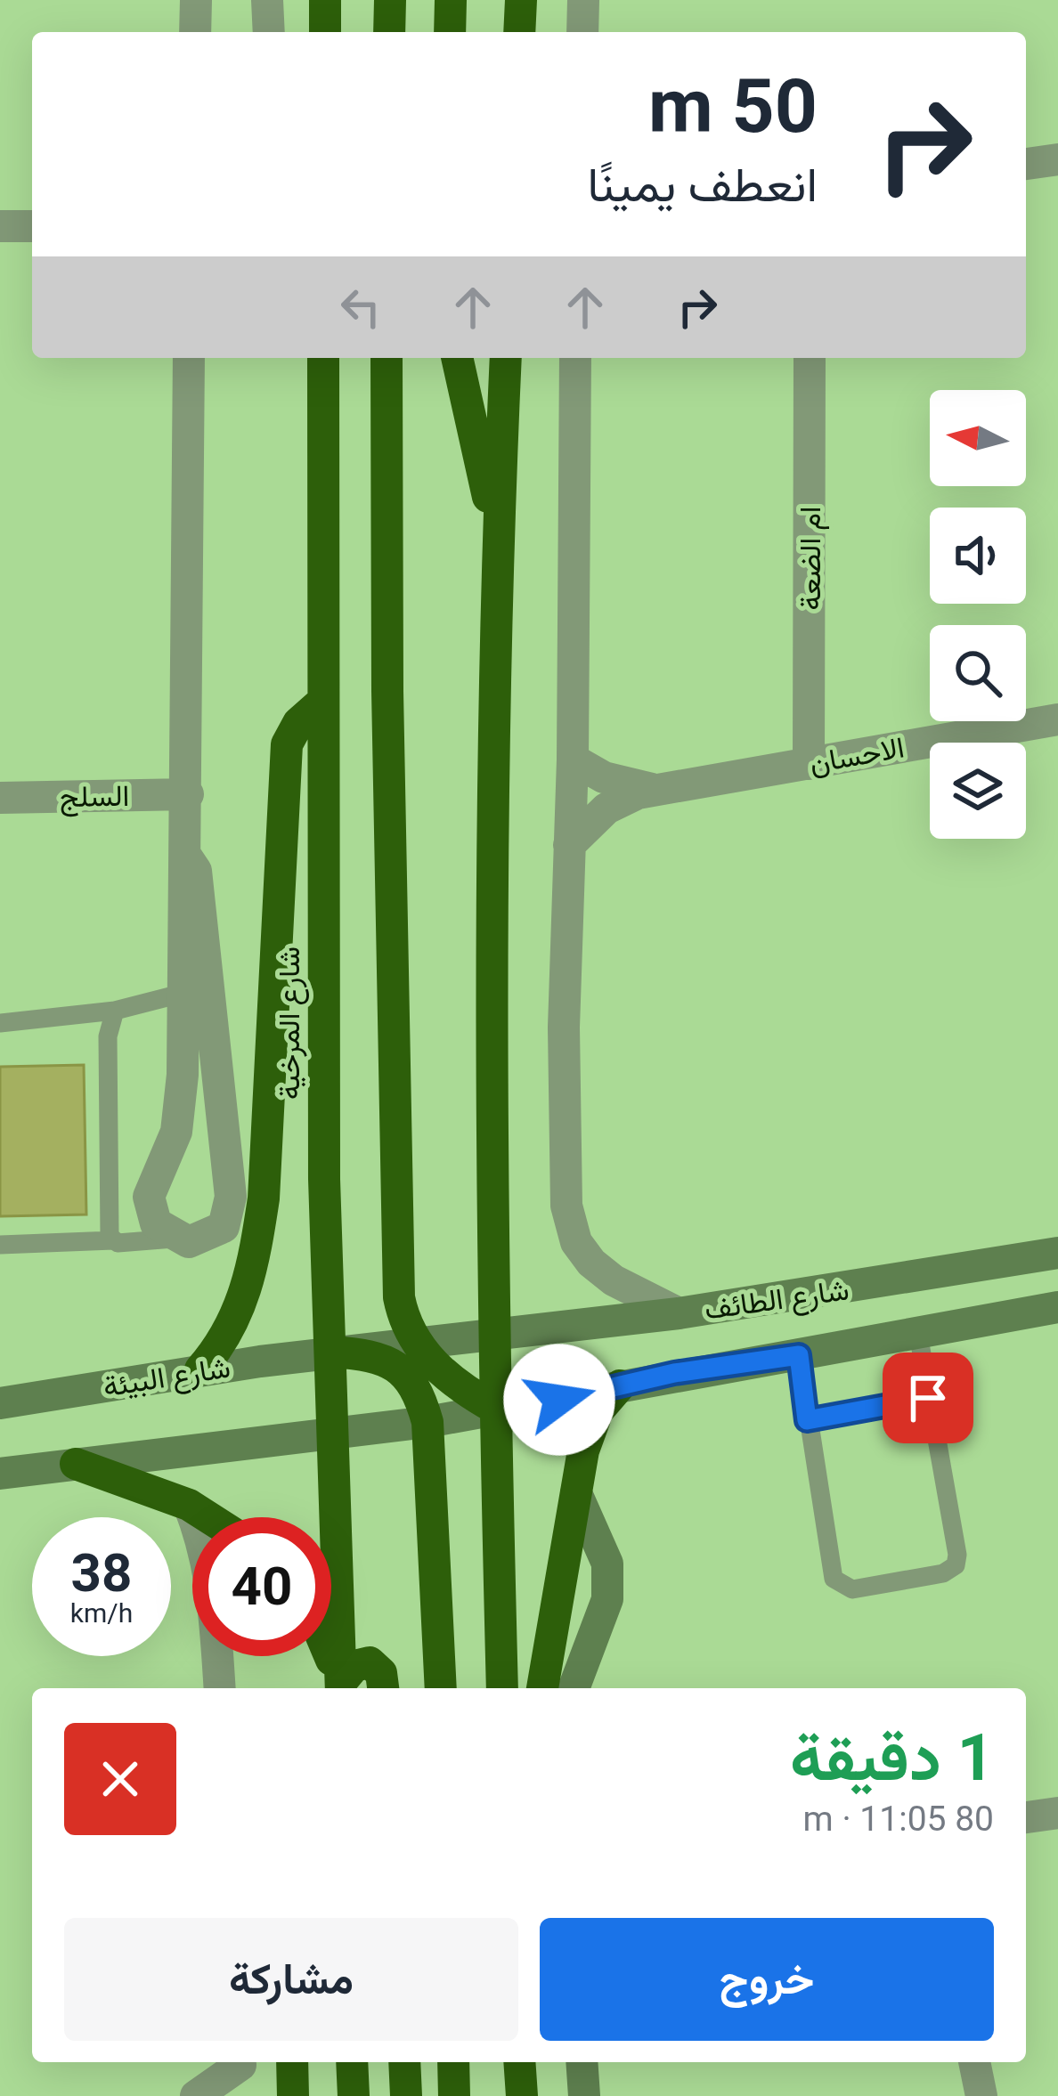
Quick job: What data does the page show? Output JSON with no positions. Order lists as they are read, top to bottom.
{
  "streets": {
    "highway": ["شارع المرخية"],
    "street": [
      "ام الضعة",
      "الاحسان",
      "السلج",
      "شارع الطائف",
      "شارع البيئة"
    ]
  },
  "crossings": [
    ["ام الضعة", "الاحسان"],
    ["شارع المرخية", "شارع الطائف"],
    ["شارع المرخية", "شارع البيئة"],
    ["شارع الطائف", "شارع البيئة"]
  ],
  "north": "left",
  "page": {
    "turn": ["50 m", "انعطف يمينًا"],
    "speed": "38 km/h",
    "limit": "40",
    "heading": ["1 دقيقة", "80 m · 11:05"],
    "buttons": ["خروج", "مشاركة"]
  }
}
